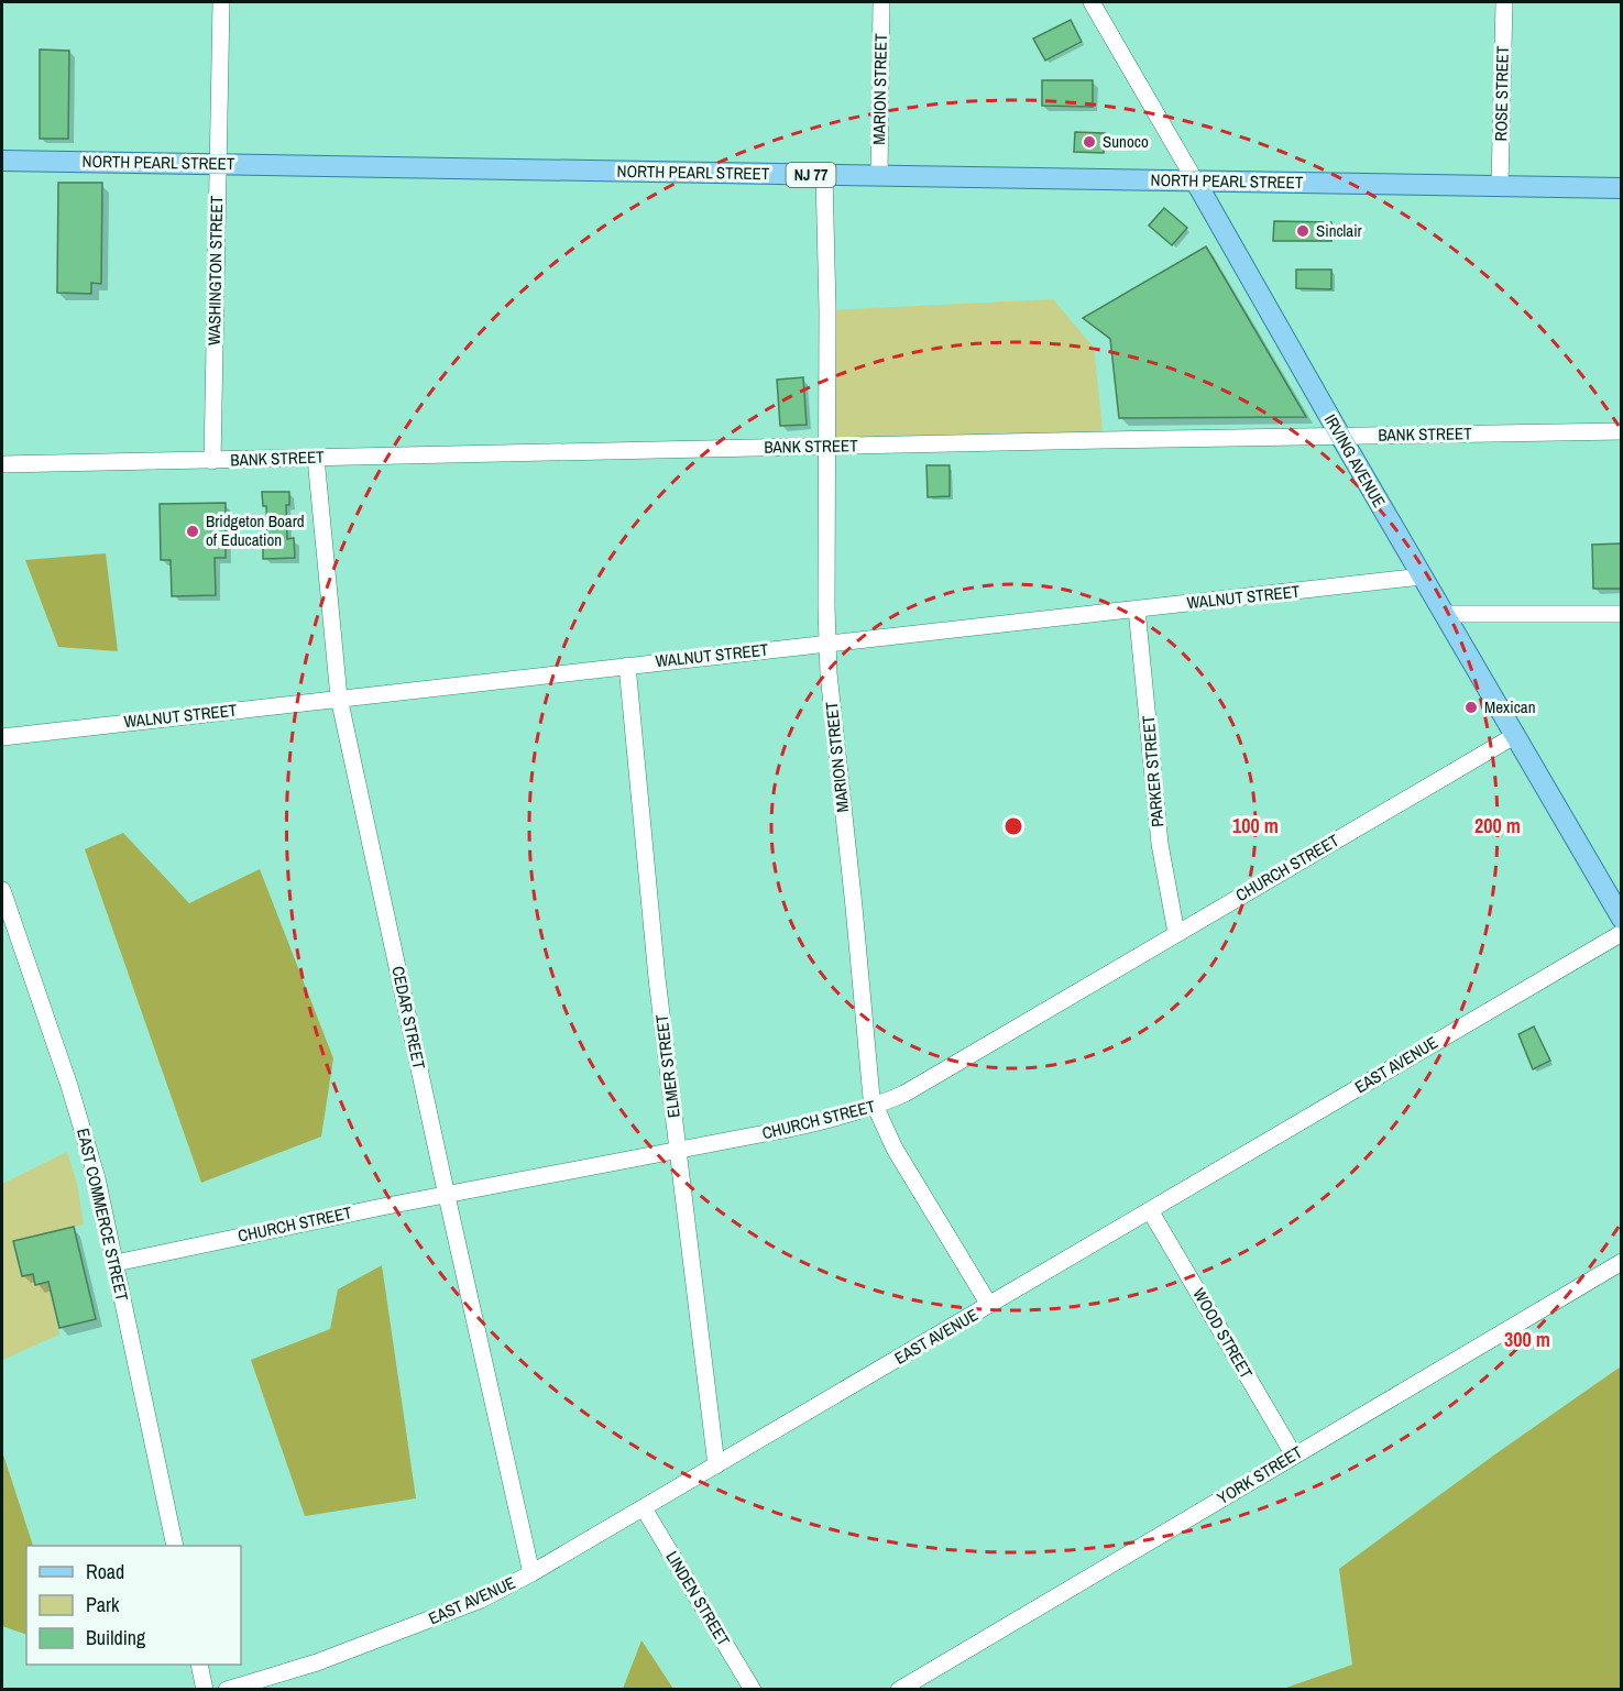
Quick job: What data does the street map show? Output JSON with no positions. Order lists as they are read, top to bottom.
{
  "streets": {
    "main road": ["NORTH PEARL STREET", "NJ 77", "IRVING AVENUE"],
    "street": [
      "MARION STREET",
      "ROSE STREET",
      "WASHINGTON STREET",
      "BANK STREET",
      "WALNUT STREET",
      "PARKER STREET",
      "CHURCH STREET",
      "CEDAR STREET",
      "EAST AVENUE",
      "ELMER STREET",
      "EAST COMMERCE STREET",
      "WOOD STREET",
      "YORK STREET",
      "LINDEN STREET"
    ]
  },
  "crossings": [
    ["MARION STREET", "NORTH PEARL STREET"],
    ["MARION STREET", "BANK STREET"],
    ["MARION STREET", "WALNUT STREET"],
    ["MARION STREET", "CHURCH STREET"],
    ["MARION STREET", "EAST AVENUE"],
    ["ROSE STREET", "NORTH PEARL STREET"],
    ["NORTH PEARL STREET", "WASHINGTON STREET"],
    ["NORTH PEARL STREET", "IRVING AVENUE"],
    ["WASHINGTON STREET", "BANK STREET"],
    ["BANK STREET", "IRVING AVENUE"],
    ["BANK STREET", "CEDAR STREET"],
    ["IRVING AVENUE", "WALNUT STREET"],
    ["IRVING AVENUE", "CHURCH STREET"],
    ["WALNUT STREET", "PARKER STREET"],
    ["WALNUT STREET", "CEDAR STREET"],
    ["WALNUT STREET", "ELMER STREET"],
    ["PARKER STREET", "CHURCH STREET"],
    ["CHURCH STREET", "CEDAR STREET"],
    ["CHURCH STREET", "ELMER STREET"],
    ["CHURCH STREET", "EAST COMMERCE STREET"],
    ["CEDAR STREET", "EAST AVENUE"],
    ["EAST AVENUE", "ELMER STREET"],
    ["EAST AVENUE", "WOOD STREET"],
    ["EAST AVENUE", "LINDEN STREET"],
    ["WOOD STREET", "YORK STREET"]
  ],
  "places": [
    "Sunoco",
    "Sinclair",
    "Bridgeton Board of Education",
    "Mexican"
  ],
  "legend": ["Road", "Park", "Building"],
  "rings": ["100 m", "200 m", "300 m"]
}
